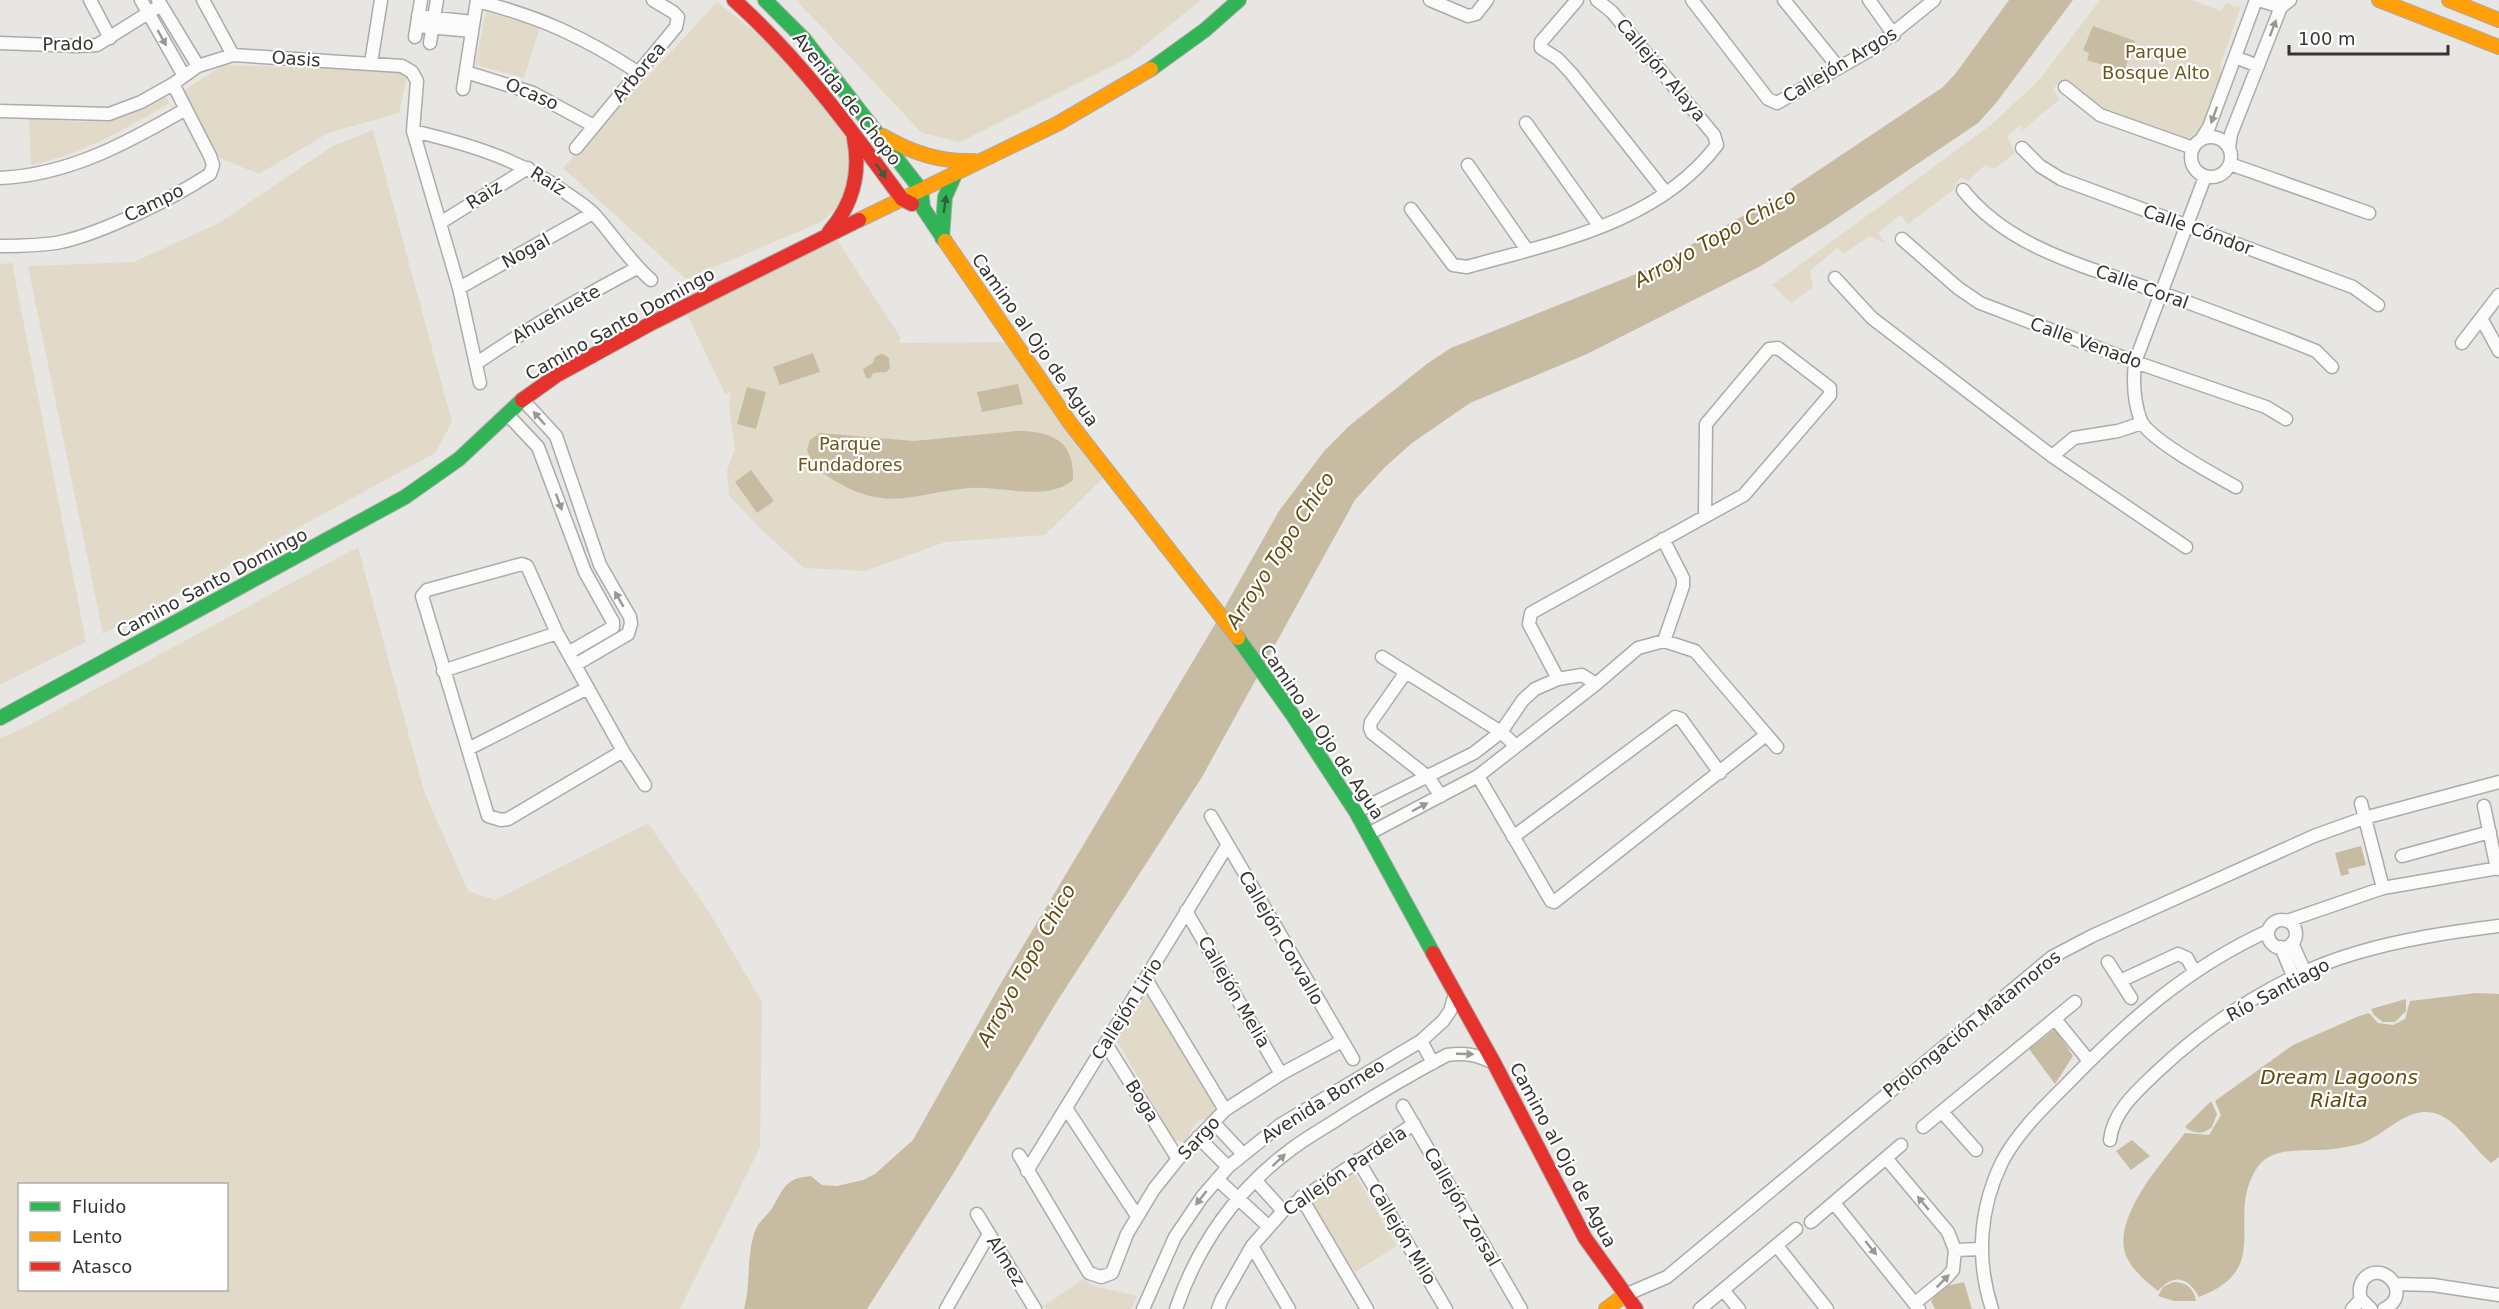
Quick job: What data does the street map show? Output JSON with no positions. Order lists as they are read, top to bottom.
{
  "streets": {
    "street": [
      "Prado",
      "Oasis",
      "Callejón Argos",
      "Callejón Alaya",
      "Arborea",
      "Ocaso",
      "Avenida de Chopo",
      "Raíz",
      "Raiz",
      "Campo",
      "Calle Cóndor",
      "Nogal",
      "Calle Coral",
      "Ahuehuete",
      "Camino Santo Domingo",
      "Camino al Ojo de Agua",
      "Calle Venado",
      "Callejón Corvallo",
      "Río Santiago",
      "Callejón Melia",
      "Callejón Lirio",
      "Prolongación Matamoros",
      "Boga",
      "Avenida Borneo",
      "Sargo",
      "Callejón Pardela",
      "Callejón Zorsal",
      "Callejón Milo",
      "Almez"
    ]
  },
  "crossings": [
    ["Oasis", "Raíz"],
    ["Oasis", "Campo"],
    ["Arborea", "Ocaso"],
    ["Avenida de Chopo", "Camino Santo Domingo"],
    ["Avenida de Chopo", "Camino al Ojo de Agua"],
    ["Raíz", "Raiz"],
    ["Raíz", "Nogal"],
    ["Raíz", "Ahuehuete"],
    ["Camino Santo Domingo", "Camino al Ojo de Agua"],
    ["Camino al Ojo de Agua", "Prolongación Matamoros"],
    ["Camino al Ojo de Agua", "Avenida Borneo"],
    ["Callejón Corvallo", "Callejón Lirio"],
    ["Callejón Corvallo", "Sargo"],
    ["Callejón Melia", "Callejón Lirio"],
    ["Callejón Melia", "Sargo"],
    ["Callejón Lirio", "Boga"],
    ["Callejón Lirio", "Sargo"],
    ["Boga", "Sargo"],
    ["Callejón Pardela", "Callejón Zorsal"],
    ["Callejón Pardela", "Callejón Milo"]
  ],
  "water": ["Arroyo Topo Chico", "Dream Lagoons Rialta"],
  "parks": ["Parque Bosque Alto", "Parque Fundadores"],
  "legend": ["Fluido", "Lento", "Atasco"],
  "scale_bar": "100 m"
}
